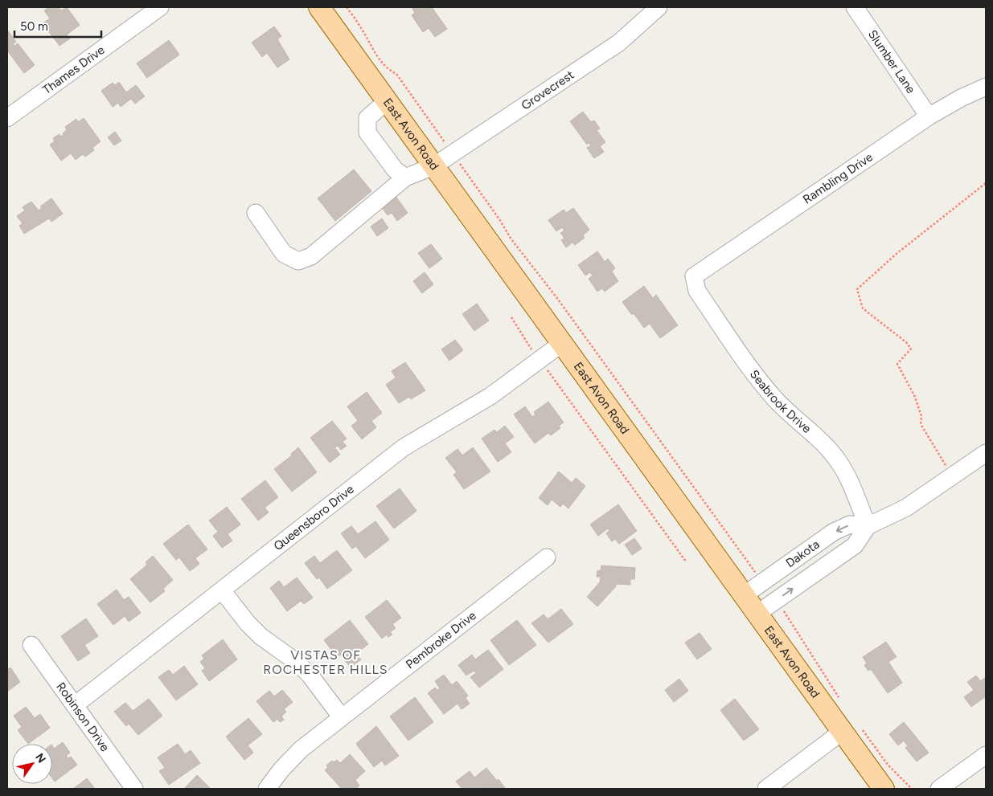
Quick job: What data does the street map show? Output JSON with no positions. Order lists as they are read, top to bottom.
{
  "streets": {
    "main road": ["East Avon Road"],
    "street": [
      "Slumber Lane",
      "Thames Drive",
      "Grovecrest",
      "Rambling Drive",
      "Seabrook Drive",
      "Queensboro Drive",
      "Dakota",
      "Pembroke Drive",
      "Robinson Drive"
    ]
  },
  "crossings": [
    ["Slumber Lane", "Rambling Drive"],
    ["Grovecrest", "East Avon Road"],
    ["East Avon Road", "Queensboro Drive"],
    ["East Avon Road", "Dakota"],
    ["Rambling Drive", "Seabrook Drive"],
    ["Seabrook Drive", "Dakota"],
    ["Queensboro Drive", "Robinson Drive"]
  ],
  "districts": ["VISTAS OF ROCHESTER HILLS"],
  "scale_bar": "50 m",
  "north": "top right"
}
